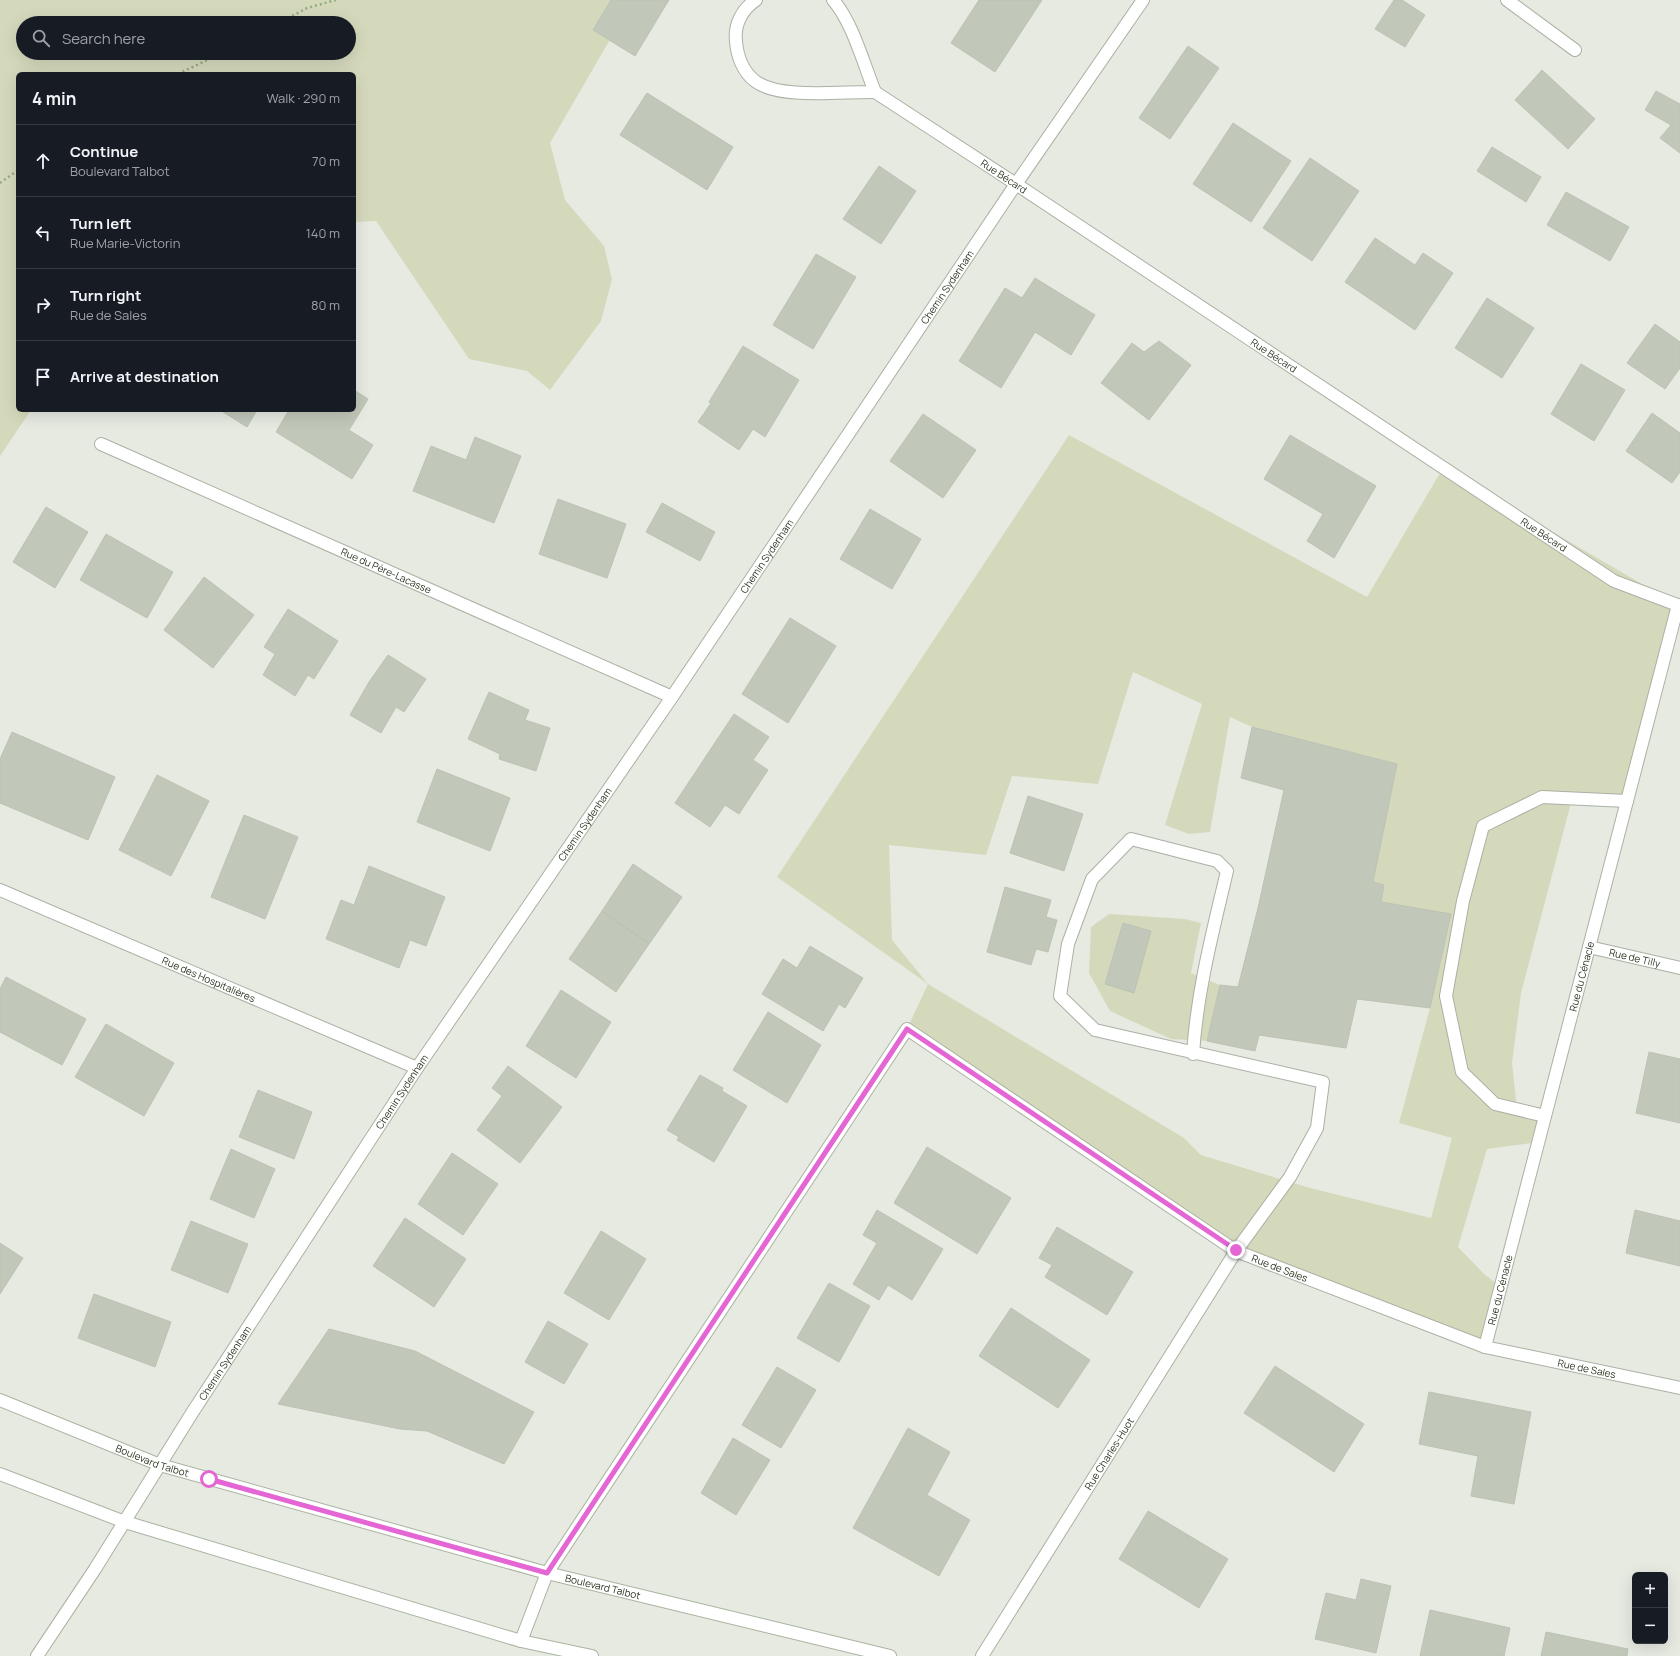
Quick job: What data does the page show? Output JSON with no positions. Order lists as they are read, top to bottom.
{
  "streets": {
    "street": [
      "Rue Bécard",
      "Chemin Sydenham",
      "Rue du Père-Lacasse",
      "Rue de Tilly",
      "Rue du Cénacle",
      "Rue des Hospitalières",
      "Rue de Sales",
      "Rue Charles-Huot",
      "Boulevard Talbot"
    ]
  },
  "crossings": [
    ["Rue Bécard", "Chemin Sydenham"],
    ["Rue Bécard", "Rue du Cénacle"],
    ["Chemin Sydenham", "Rue du Père-Lacasse"],
    ["Chemin Sydenham", "Rue des Hospitalières"],
    ["Chemin Sydenham", "Boulevard Talbot"],
    ["Rue de Tilly", "Rue du Cénacle"],
    ["Rue du Cénacle", "Rue de Sales"],
    ["Rue de Sales", "Rue Charles-Huot"],
    ["Rue de Sales", "Boulevard Talbot"]
  ],
  "page": {
    "search": "Search here",
    "heading": ["4 min", "Walk · 290 m"],
    "list": [
      ["Continue", "Boulevard Talbot", "70 m"],
      ["Turn left", "Rue Marie-Victorin", "140 m"],
      ["Turn right", "Rue de Sales", "80 m"],
      "Arrive at destination"
    ],
    "map_buttons": ["+", "−"]
  }
}
